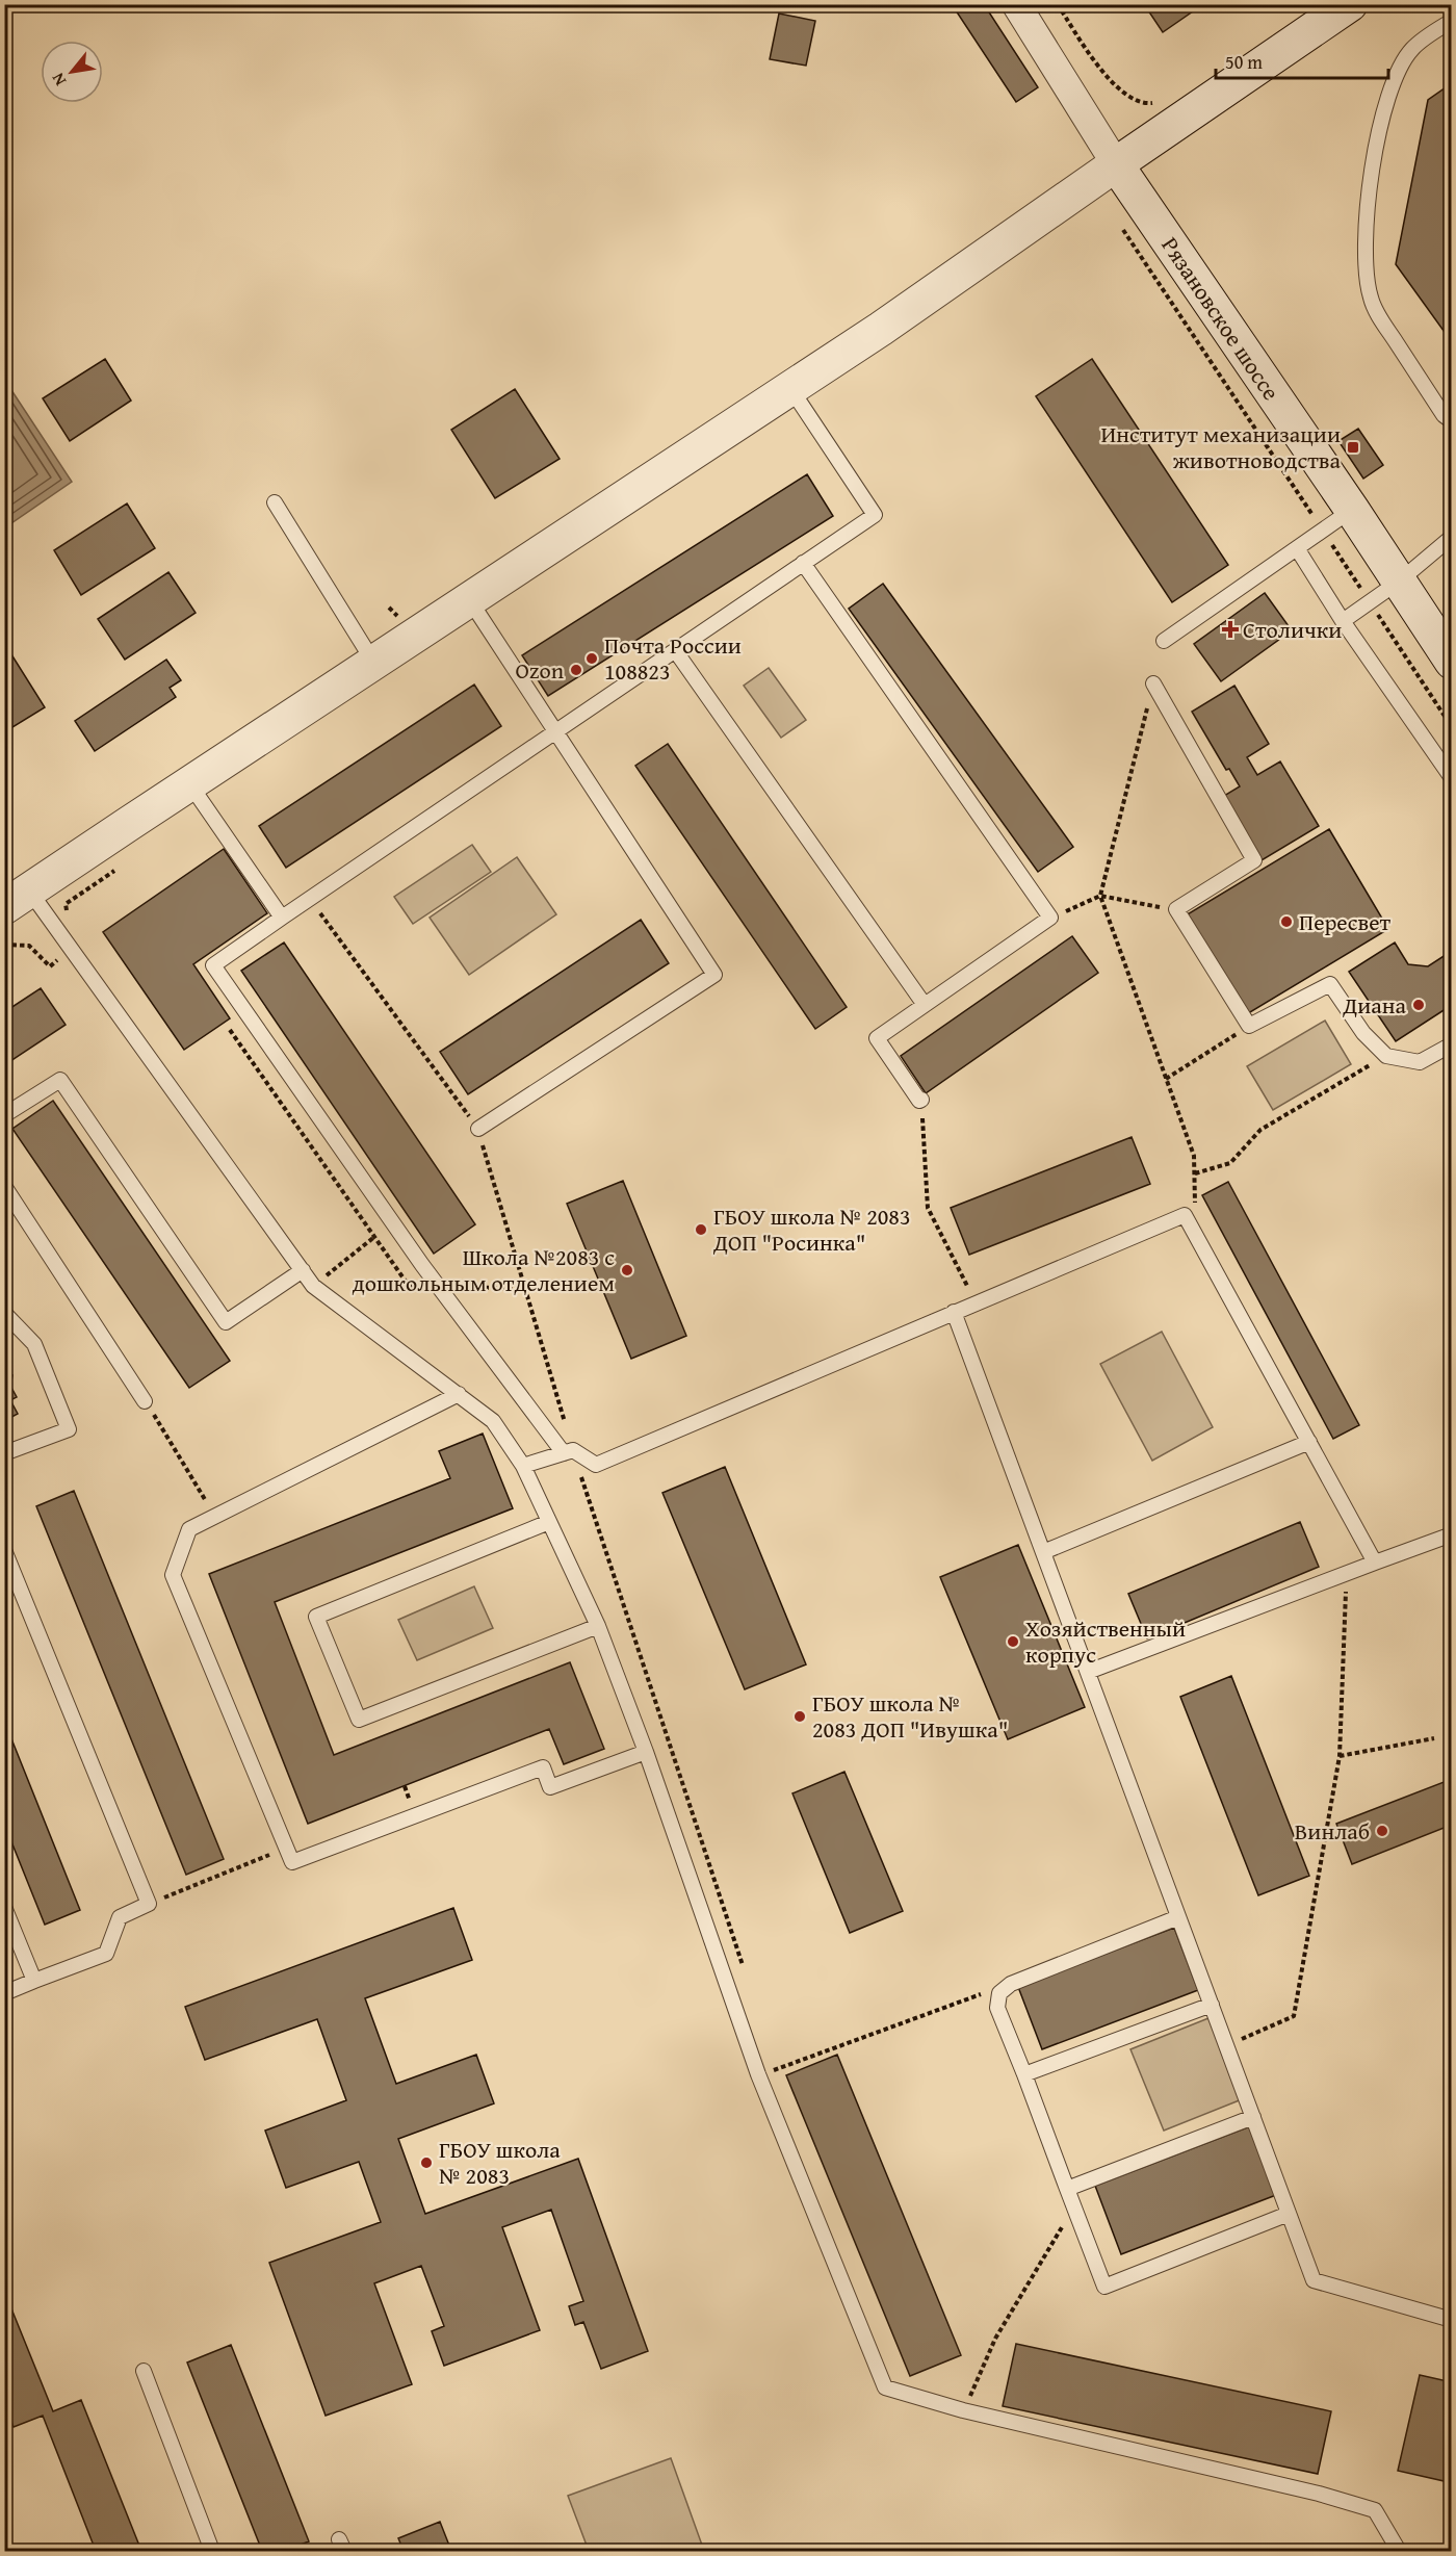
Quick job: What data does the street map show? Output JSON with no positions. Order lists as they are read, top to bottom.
{
  "streets": {
    "street": ["Рязановское шоссе"]
  },
  "places": {
    "transit": ["Институт механизации животноводства"],
    "health": ["Столички"],
    "other": [
      "Почта России 108823",
      "Ozon",
      "Пересвет",
      "Диана",
      "ГБОУ школа № 2083 ДОП \"Росинка\"",
      "Школа №2083 с дошкольным отделением",
      "Хозяйственный корпус",
      "ГБОУ школа № 2083 ДОП \"Ивушка\"",
      "Винлаб",
      "ГБОУ школа № 2083"
    ]
  },
  "scale_bar": "50 m",
  "north": "bottom left"
}
